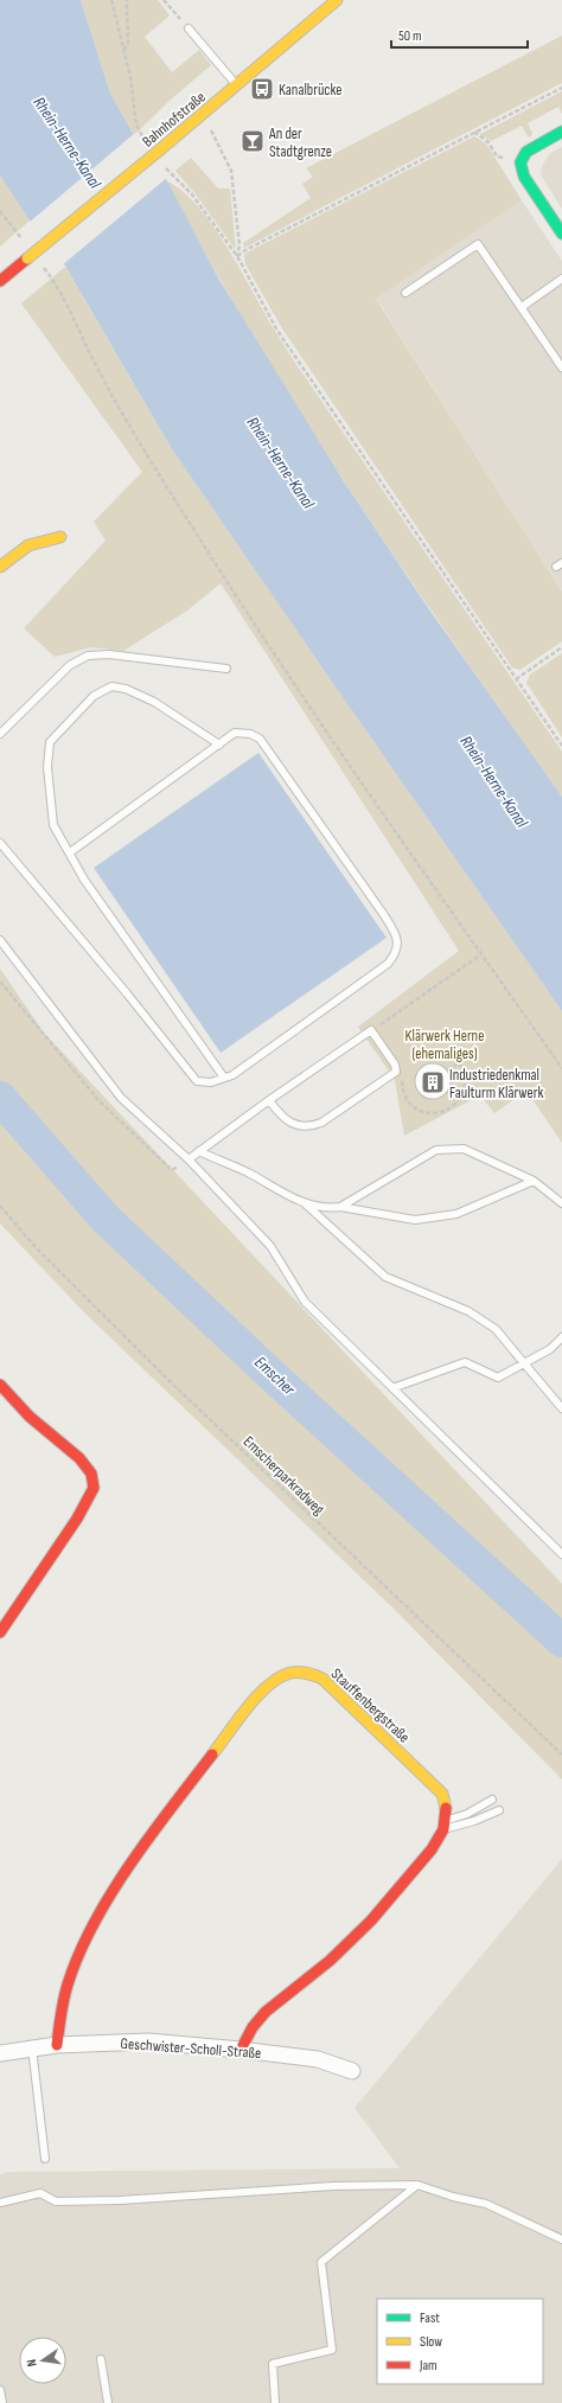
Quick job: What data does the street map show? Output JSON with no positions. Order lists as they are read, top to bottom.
{
  "streets": {
    "street": ["Bahnhofstraße", "Stauffenbergstraße", "Geschwister-Scholl-Straße"],
    "path": ["Emscherparkradweg"]
  },
  "crossings": [
    ["Stauffenbergstraße", "Geschwister-Scholl-Straße"]
  ],
  "water": ["Rhein-Herne-Kanal", "Emscher"],
  "parks": ["Klärwerk Herne (ehemaliges)"],
  "places": {
    "bus stop": ["Kanalbrücke"],
    "bar": ["An der Stadtgrenze"],
    "building": ["Industriedenkmal Faulturm Klärwerk"]
  },
  "legend": ["Fast", "Slow", "Jam"],
  "scale_bar": "50 m",
  "north": "left"
}
